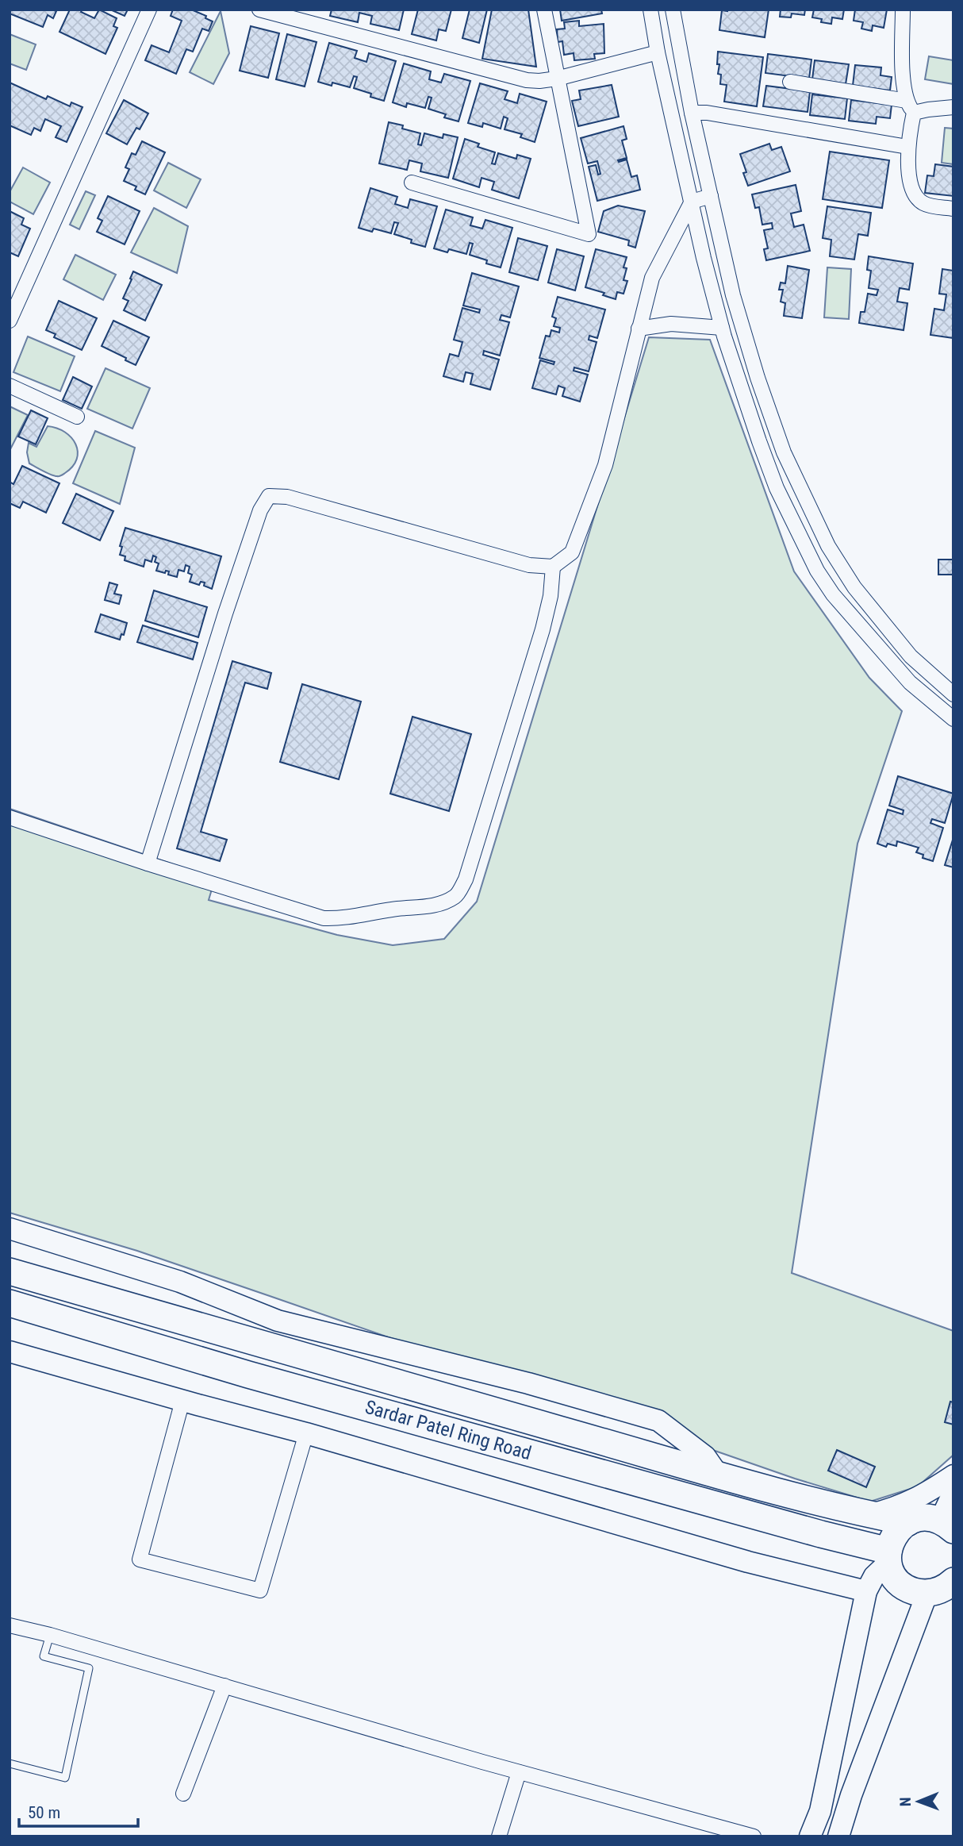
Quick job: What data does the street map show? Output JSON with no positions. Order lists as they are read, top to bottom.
{
  "streets": {
    "highway": ["Sardar Patel Ring Road"]
  },
  "scale_bar": "50 m",
  "north": "left"
}
